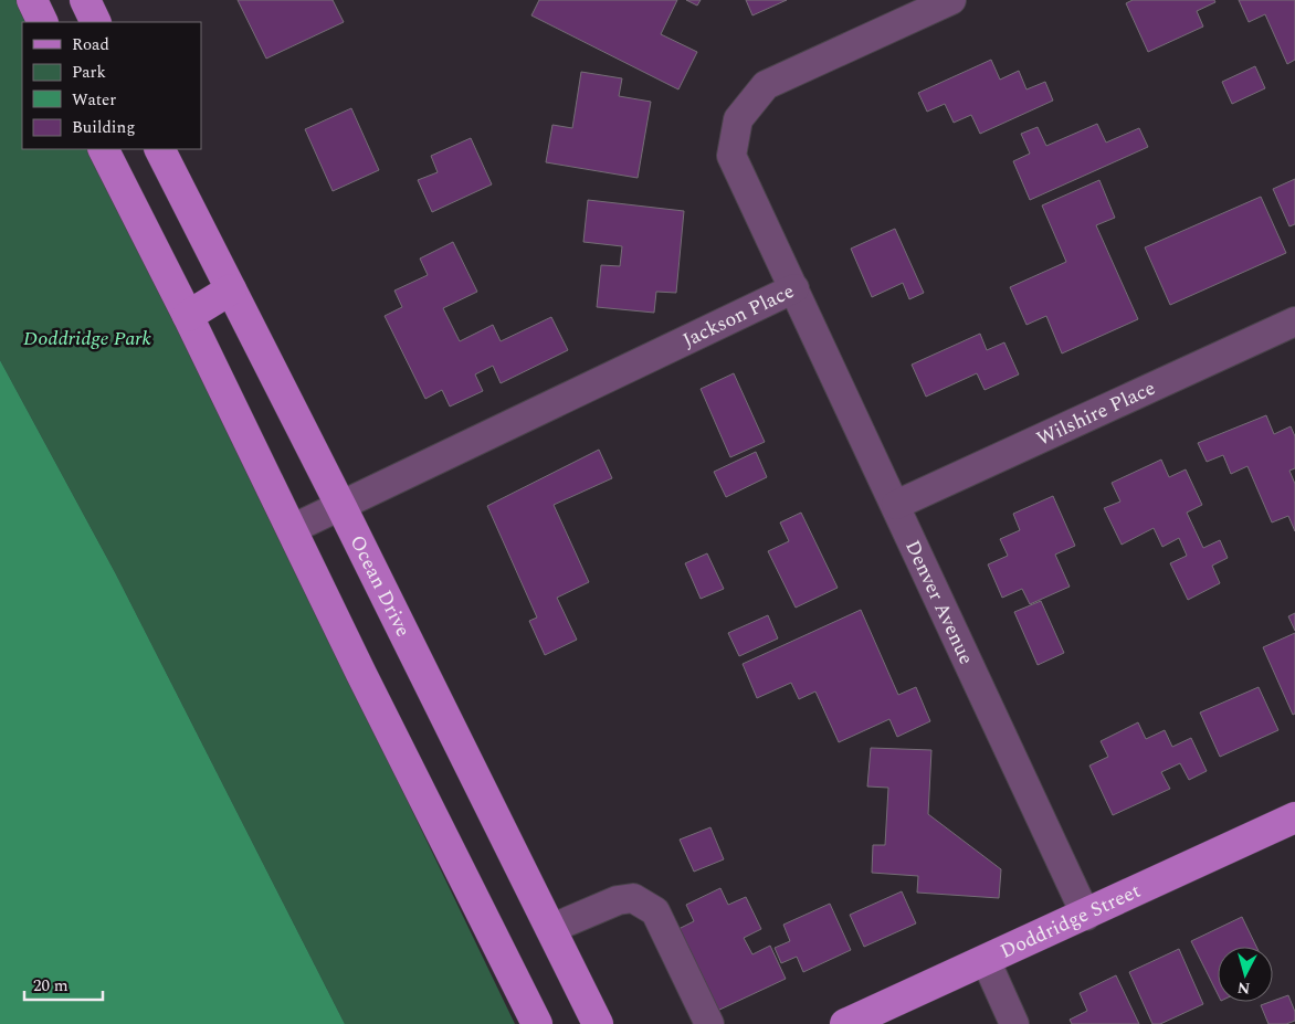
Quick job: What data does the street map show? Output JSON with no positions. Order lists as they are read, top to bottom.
{
  "streets": {
    "main road": ["Ocean Drive", "Doddridge Street"],
    "street": ["Jackson Place", "Wilshire Place", "Denver Avenue"]
  },
  "crossings": [
    ["Jackson Place", "Ocean Drive"],
    ["Jackson Place", "Denver Avenue"],
    ["Wilshire Place", "Denver Avenue"],
    ["Denver Avenue", "Doddridge Street"]
  ],
  "parks": ["Doddridge Park"],
  "legend": [
    "Road",
    "Park",
    "Water",
    "Building"
  ],
  "scale_bar": "20 m",
  "north": "bottom"
}
